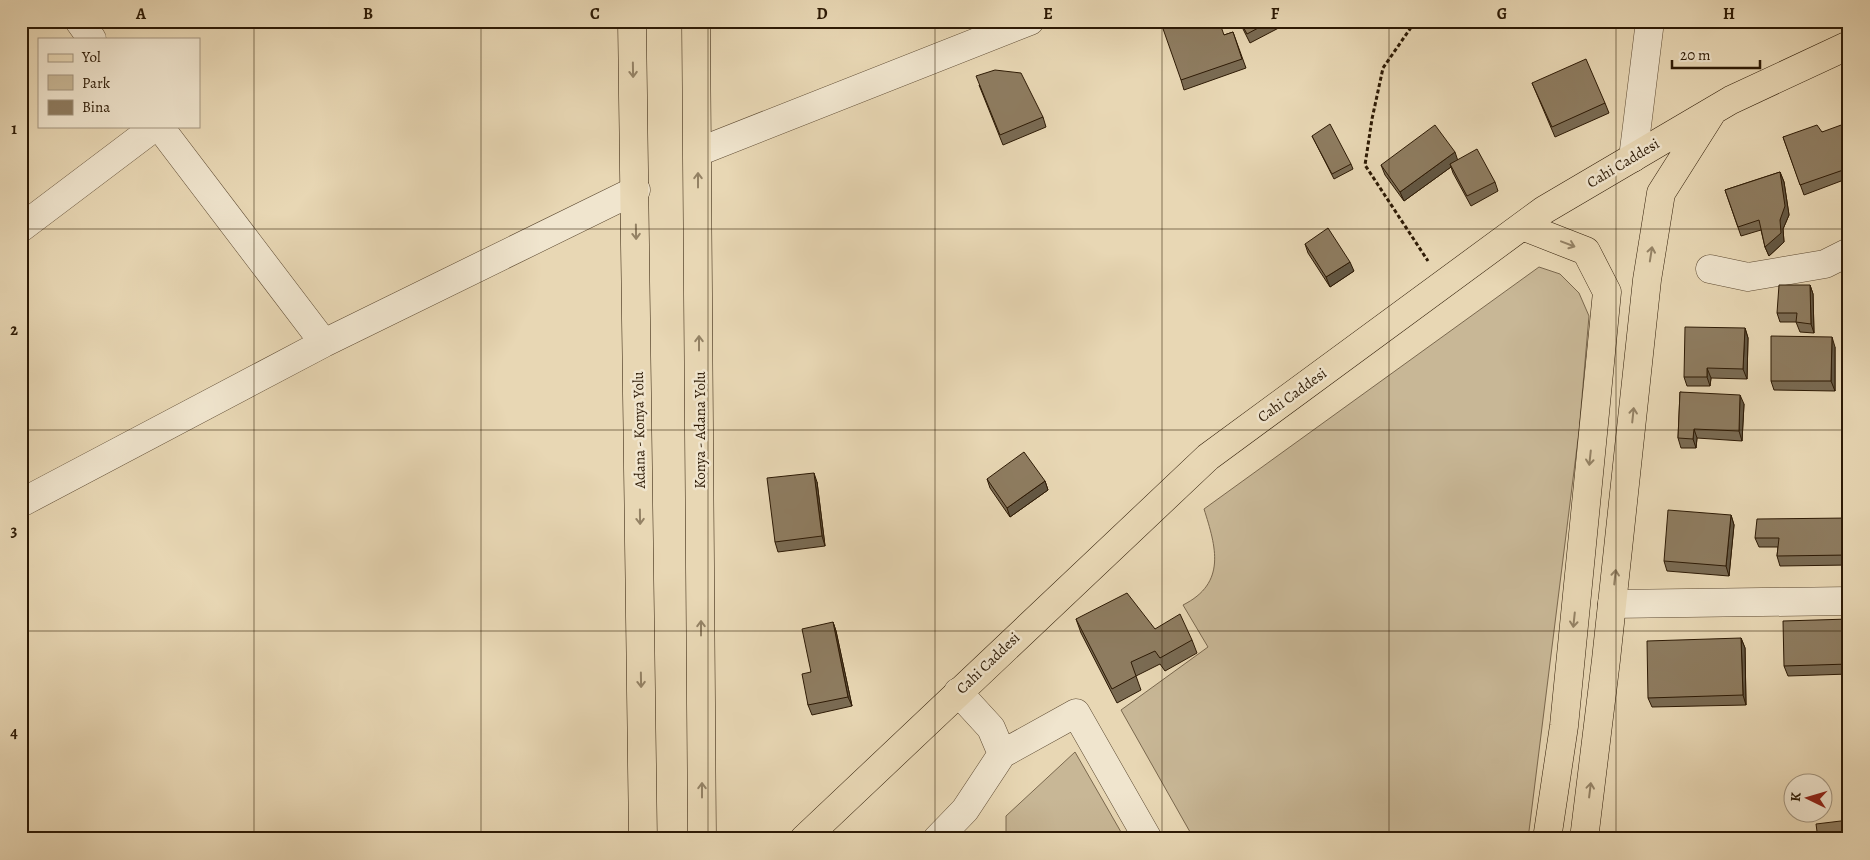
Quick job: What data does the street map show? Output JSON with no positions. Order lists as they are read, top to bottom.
{
  "streets": {
    "main road": ["Cahi Caddesi", "Adana - Konya Yolu", "Konya - Adana Yolu"]
  },
  "one_way": ["Adana - Konya Yolu", "Konya - Adana Yolu"],
  "legend": ["Yol", "Park", "Bina"],
  "scale_bar": "20 m",
  "north": "left",
  "grid": {
    "columns": [
      "A",
      "B",
      "C",
      "D",
      "E",
      "F",
      "G",
      "H"
    ],
    "rows": [
      "1",
      "2",
      "3",
      "4"
    ]
  }
}
